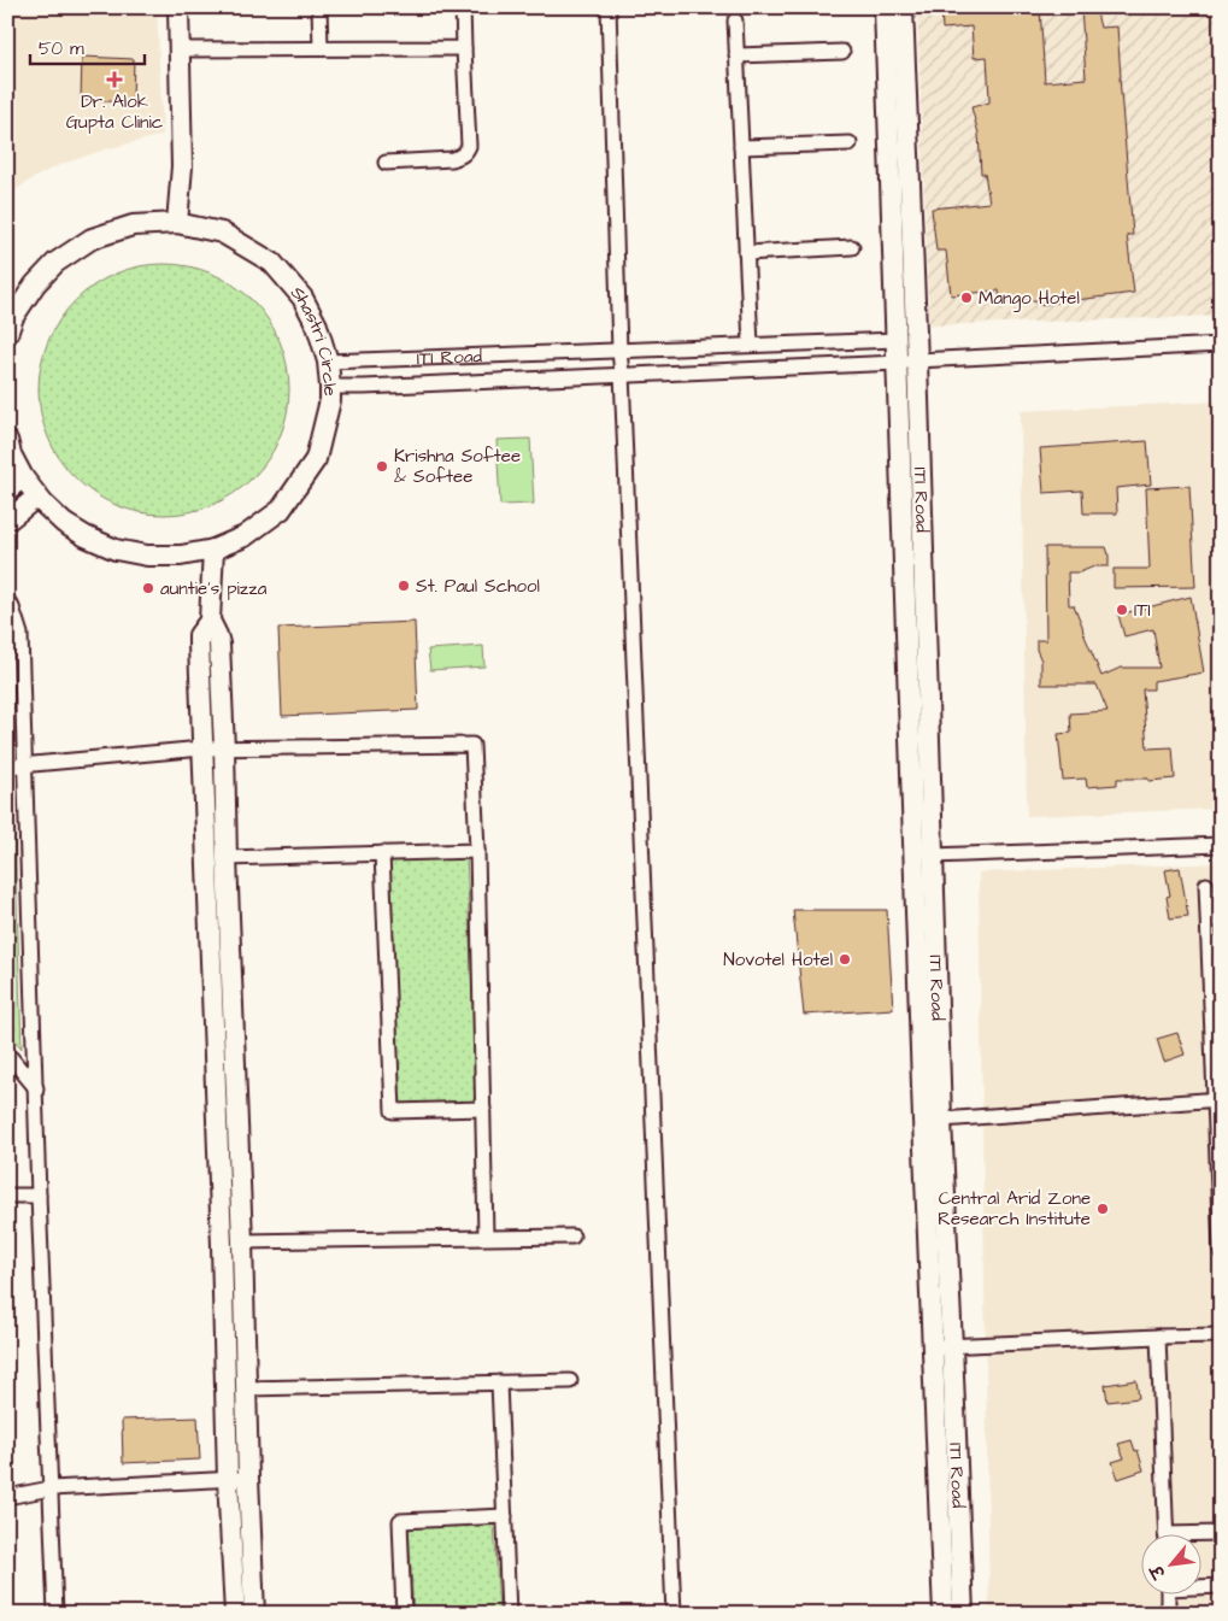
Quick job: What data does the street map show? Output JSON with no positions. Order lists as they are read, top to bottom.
{
  "streets": {
    "street": ["Shastri Circle", "ITI Road"]
  },
  "crossings": [
    ["Shastri Circle", "ITI Road"]
  ],
  "places": {
    "health": ["Dr. Alok Gupta Clinic"],
    "other": [
      "Mango Hotel",
      "Krishna Softee & Softee",
      "St. Paul School",
      "auntie's pizza",
      "ITI",
      "Novotel Hotel",
      "Central Arid Zone Research Institute"
    ]
  },
  "scale_bar": "50 m",
  "north": "bottom left"
}
